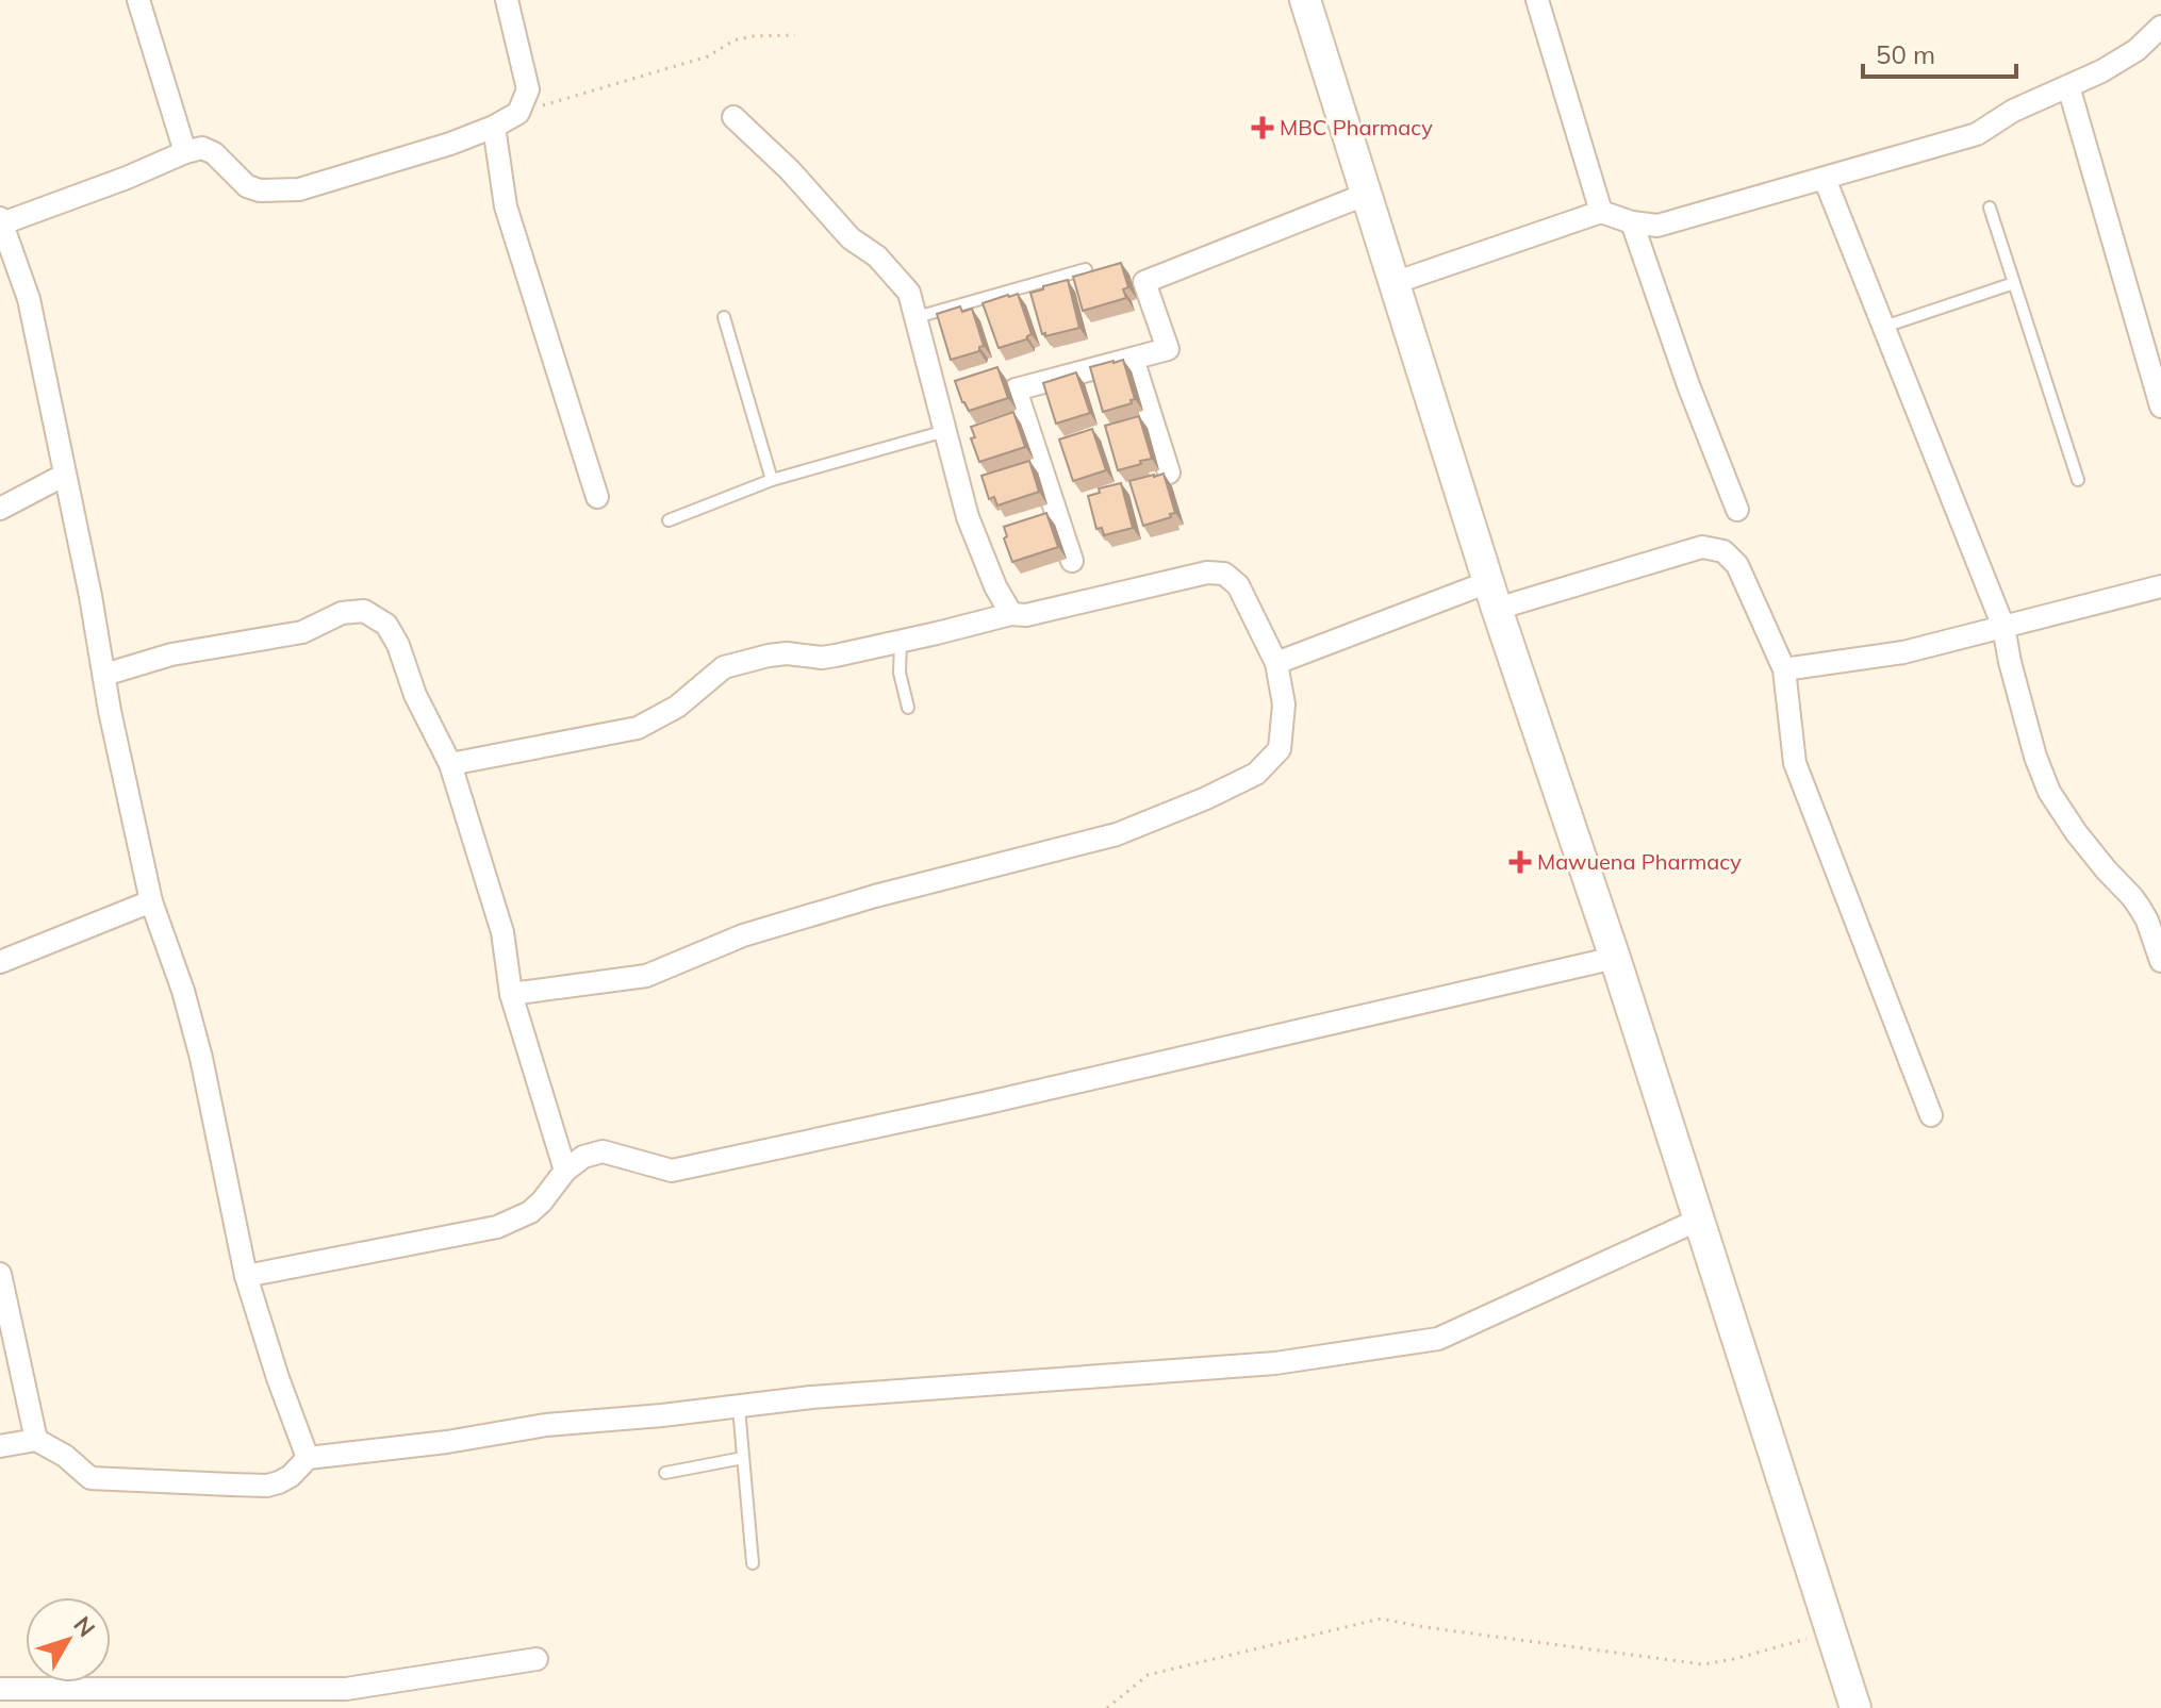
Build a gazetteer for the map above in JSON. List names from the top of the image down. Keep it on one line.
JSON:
{"places":{"health":["MBC Pharmacy","Mawuena Pharmacy"]},"scale_bar":"50 m","north":"top right"}
